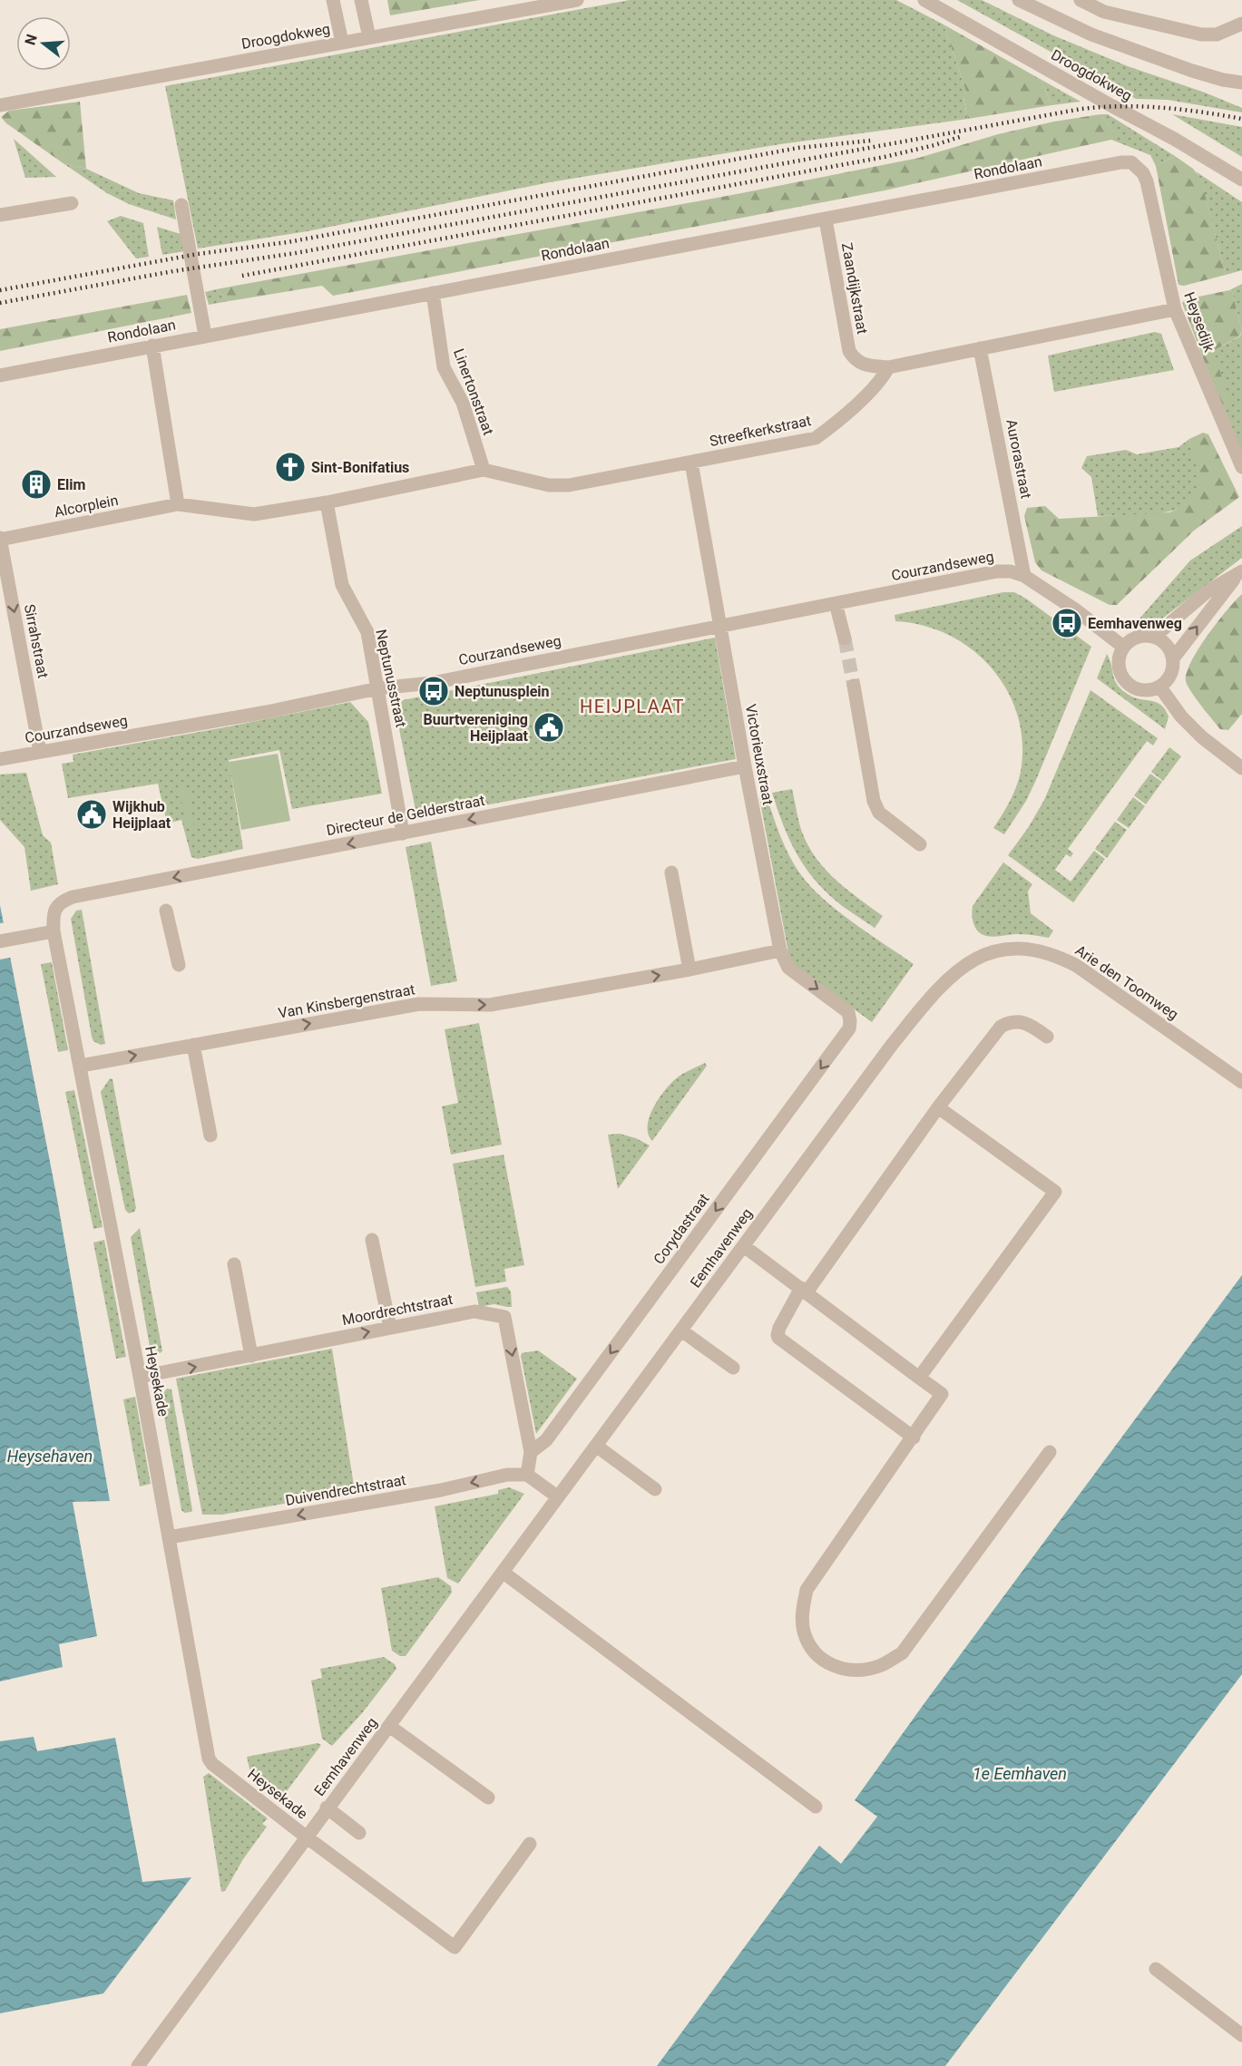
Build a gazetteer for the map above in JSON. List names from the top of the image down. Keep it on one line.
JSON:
{"streets":{"street":["Droogdokweg","Rondolaan","Zaandijkstraat","Heysedijk","Linertonstraat","Streefkerkstraat","Aurorastraat","Alcorplein","Courzandseweg","Sirrahstraat","Neptunusstraat","Victorieuxstraat","Directeur de Gelderstraat","Arie den Toomweg","Van Kinsbergenstraat","Corydastraat","Eemhavenweg","Moordrechtstraat","Heysekade","Duivendrechtstraat"]},"crossings":[["Rondolaan","Zaandijkstraat"],["Rondolaan","Heysedijk"],["Rondolaan","Linertonstraat"],["Zaandijkstraat","Streefkerkstraat"],["Linertonstraat","Streefkerkstraat"],["Streefkerkstraat","Alcorplein"],["Streefkerkstraat","Neptunusstraat"],["Streefkerkstraat","Victorieuxstraat"],["Aurorastraat","Courzandseweg"],["Alcorplein","Sirrahstraat"],["Alcorplein","Neptunusstraat"],["Courzandseweg","Sirrahstraat"],["Courzandseweg","Neptunusstraat"],["Courzandseweg","Victorieuxstraat"],["Neptunusstraat","Directeur de Gelderstraat"],["Victorieuxstraat","Directeur de Gelderstraat"],["Victorieuxstraat","Van Kinsbergenstraat"],["Victorieuxstraat","Corydastraat"],["Directeur de Gelderstraat","Heysekade"],["Arie den Toomweg","Eemhavenweg"],["Van Kinsbergenstraat","Heysekade"],["Corydastraat","Moordrechtstraat"],["Eemhavenweg","Heysekade"],["Moordrechtstraat","Heysekade"],["Moordrechtstraat","Duivendrechtstraat"],["Heysekade","Duivendrechtstraat"]],"one_way":["Sirrahstraat","Directeur de Gelderstraat","Van Kinsbergenstraat","Duivendrechtstraat"],"districts":["HEIJPLAAT"],"water":["Heysehaven","1e Eemhaven"],"places":{"church":["Sint-Bonifatius"],"building":["Elim"],"bus stop":["Eemhavenweg","Neptunusplein"],"public building":["Buurtvereniging Heijplaat","Wijkhub Heijplaat"]},"north":"left"}
